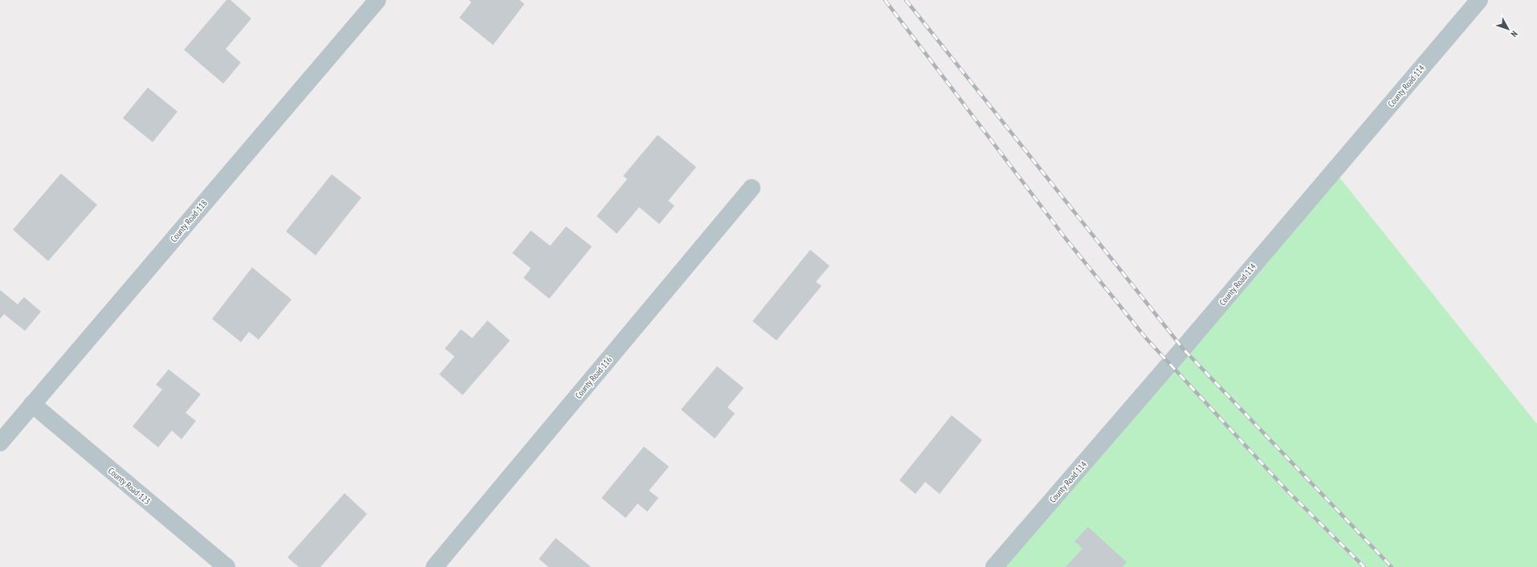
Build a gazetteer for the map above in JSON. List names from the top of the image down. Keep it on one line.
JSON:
{"streets":{"street":["County Road 114","County Road 118","County Road 116","County Road 123"]},"crossings":[["County Road 118","County Road 123"]],"north":"bottom right"}
